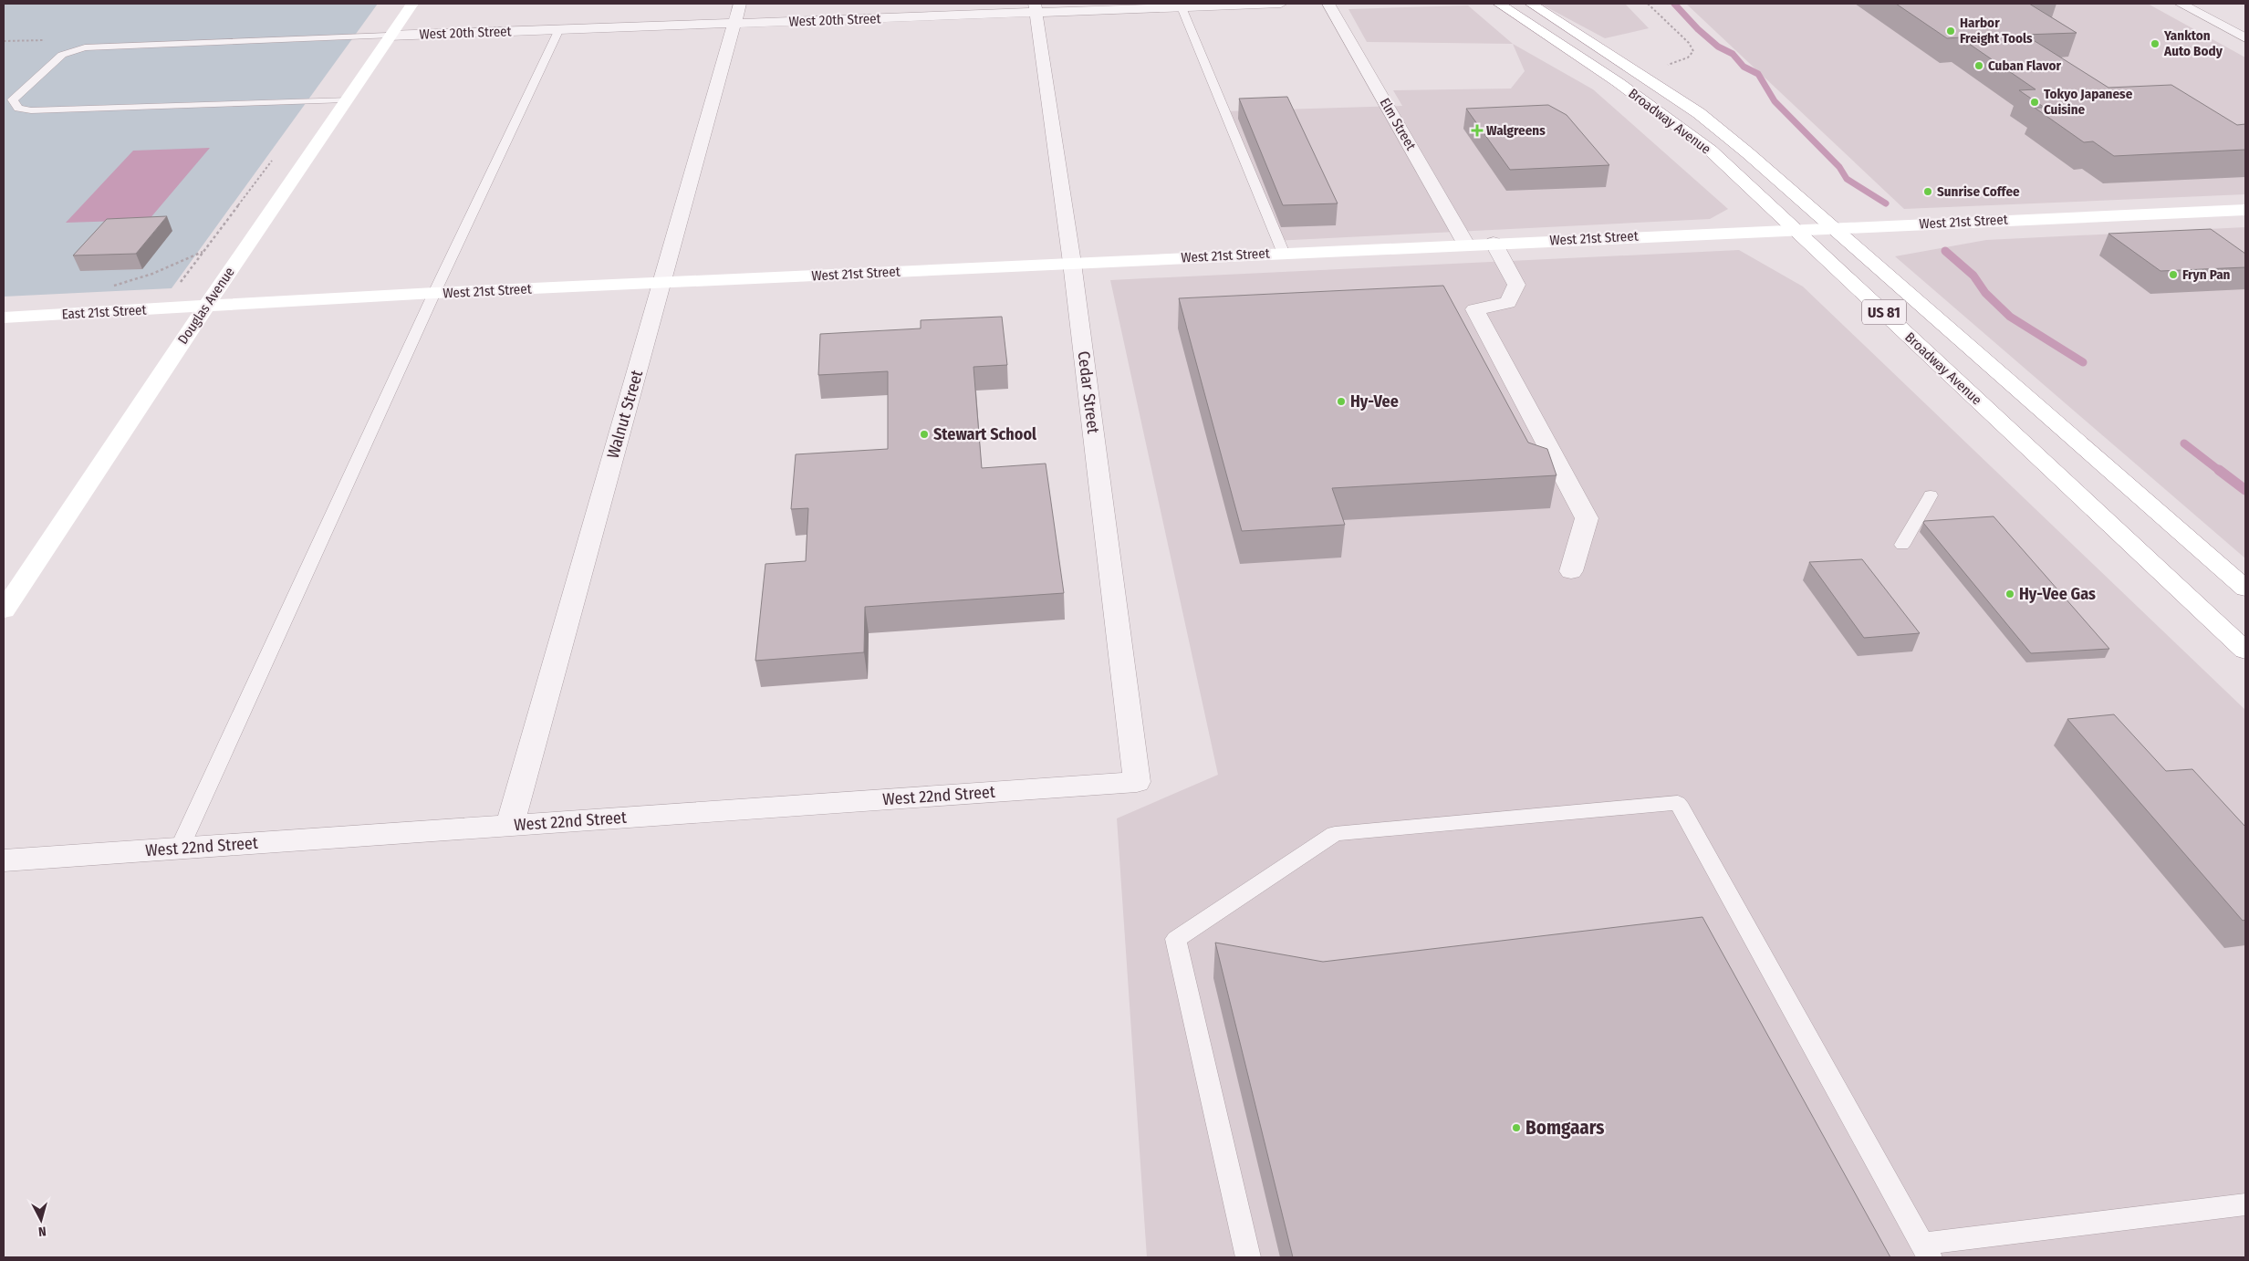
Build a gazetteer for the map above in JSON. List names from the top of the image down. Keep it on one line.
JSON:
{"streets":{"main road":["Broadway Avenue","West 21st Street","Douglas Avenue","East 21st Street","US 81"],"street":["West 20th Street","Elm Street","Cedar Street","Walnut Street","West 22nd Street"]},"crossings":[["West 20th Street","Douglas Avenue"],["West 20th Street","Cedar Street"],["West 20th Street","Walnut Street"],["Broadway Avenue","West 21st Street"],["Elm Street","West 21st Street"],["West 21st Street","Douglas Avenue"],["West 21st Street","East 21st Street"],["West 21st Street","Cedar Street"],["West 21st Street","Walnut Street"],["Douglas Avenue","East 21st Street"],["Cedar Street","West 22nd Street"],["Walnut Street","West 22nd Street"]],"places":{"other":["Harbor Freight Tools","Yankton Auto Body","Cuban Flavor","Tokyo Japanese Cuisine","Sunrise Coffee","Fryn Pan","Hy-Vee","Stewart School","Hy-Vee Gas","Bomgaars"],"health":["Walgreens"]},"north":"bottom"}
